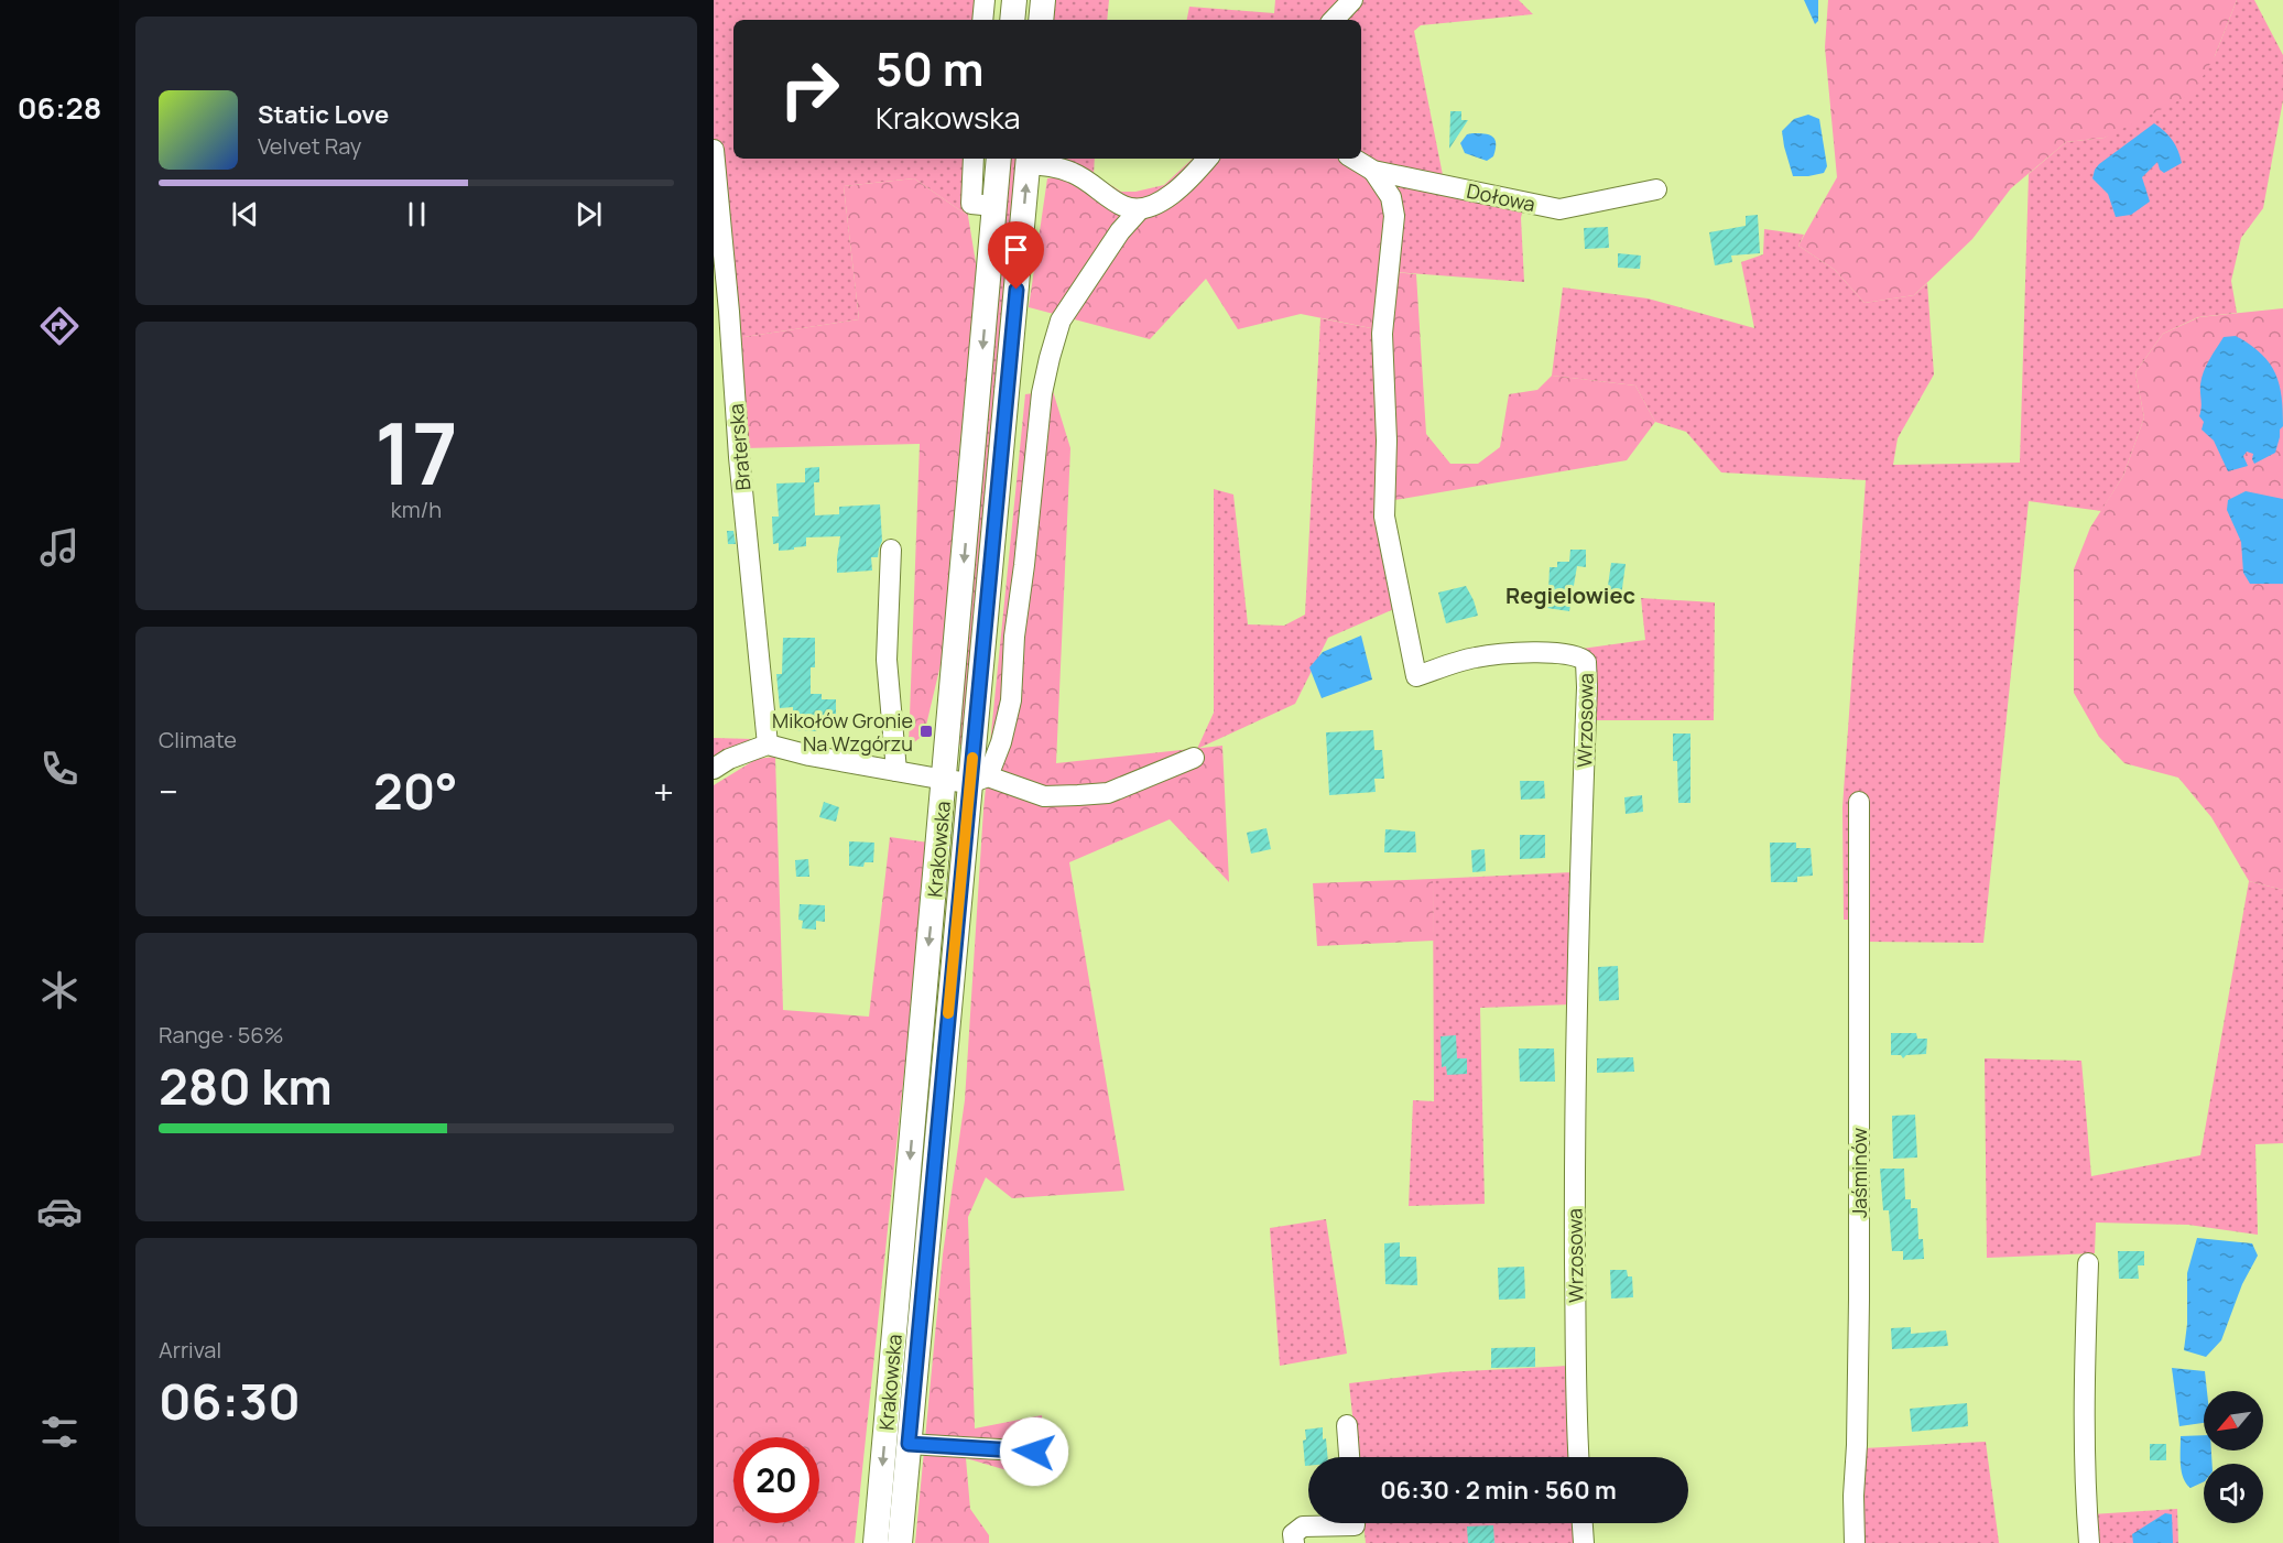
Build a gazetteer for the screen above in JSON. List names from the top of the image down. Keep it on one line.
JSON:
{"streets":{"main road":["Krakowska"],"street":["Dołowa","Braterska","Wrzosowa","Jaśminów"]},"crossings":[["Dołowa","Wrzosowa"]],"districts":["Regielowiec"],"places":{"transit":["Mikołów Gronie Na Wzgórzu"]},"north":"bottom left","page":{"tabs":"06:28","turn":["50 m","Krakowska"],"song":["Static Love","Velvet Ray"],"tile":[["17","km/h"],"Climate",["Range · 56%","280 km"],["Arrival","06:30"]],"heat":["−","20°","+"],"limit":"20","trip":"06:30 · 2 min · 560 m"}}
